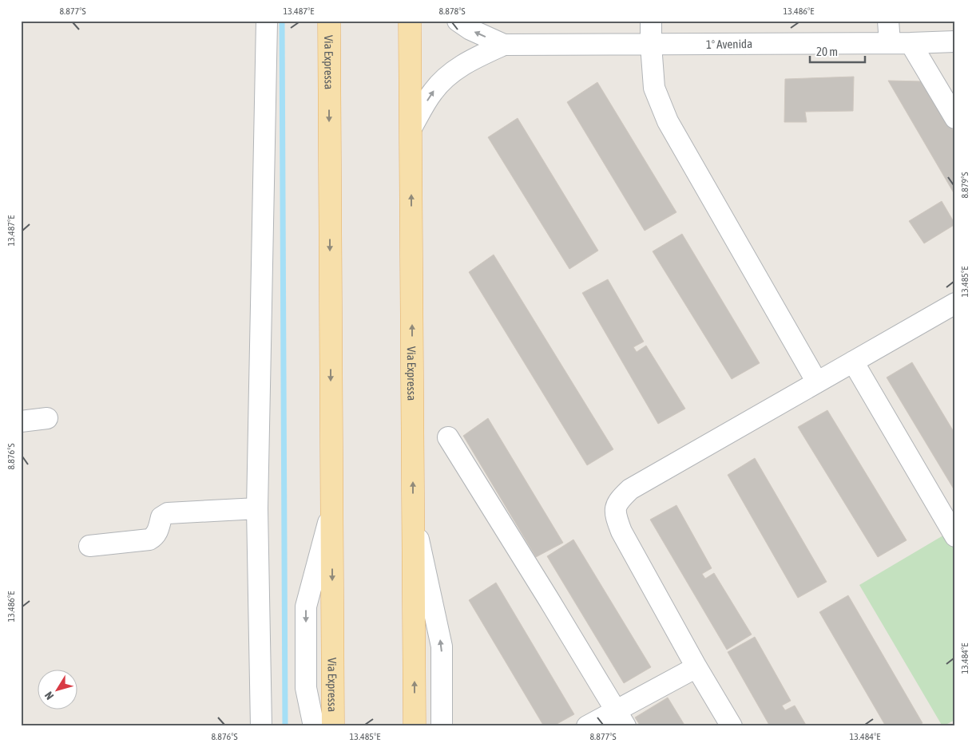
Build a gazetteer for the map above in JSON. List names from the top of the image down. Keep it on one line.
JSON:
{"streets":{"main road":["Via Expressa"],"street":["1º Avenida"]},"scale_bar":"20 m","north":"bottom left","coordinates":["8.877°S","13.487°E","8.878°S","13.486°E","8.879°S","13.485°E","8.876°S","13.484°E"]}
